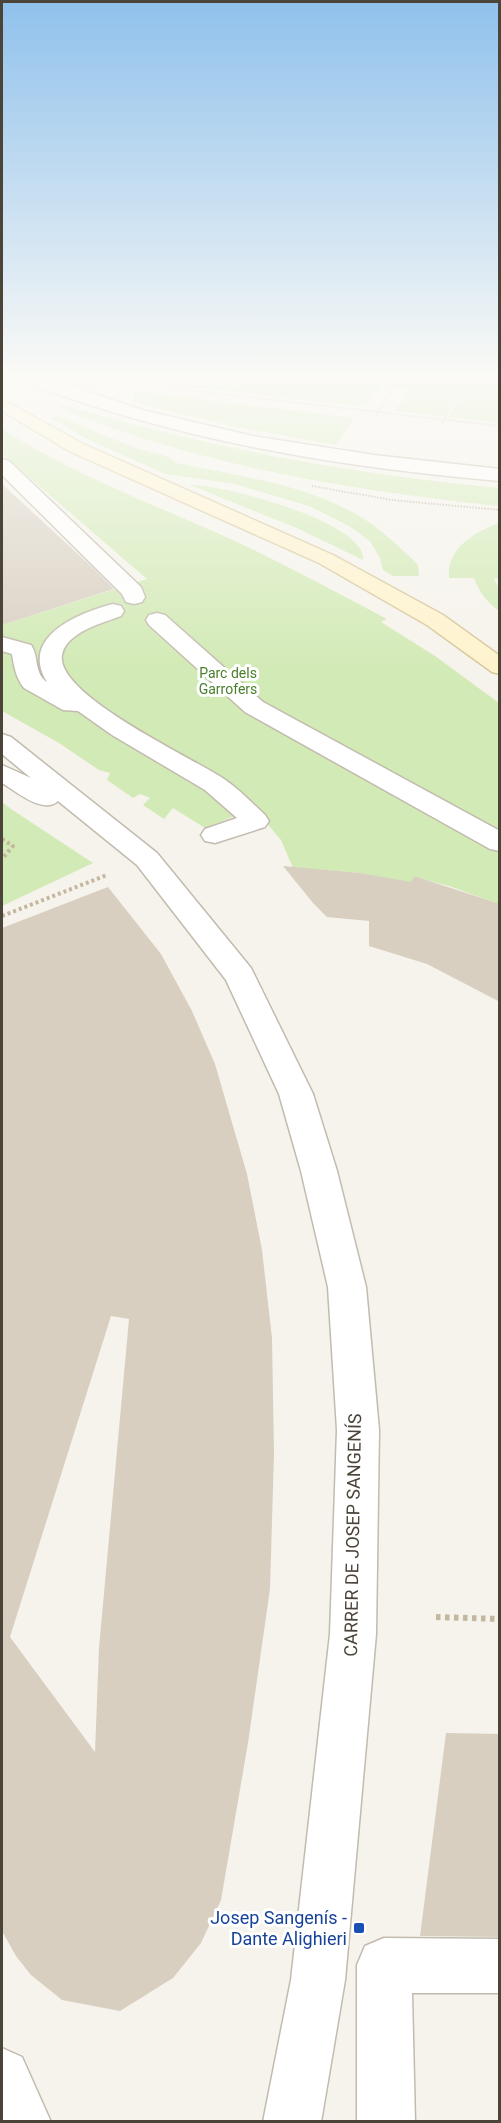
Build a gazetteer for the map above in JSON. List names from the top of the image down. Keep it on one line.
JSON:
{"streets":{"street":["CARRER DE JOSEP SANGENÍS"]},"parks":["Parc dels Garrofers"],"places":{"transit":["Josep Sangenís - Dante Alighieri"]}}
